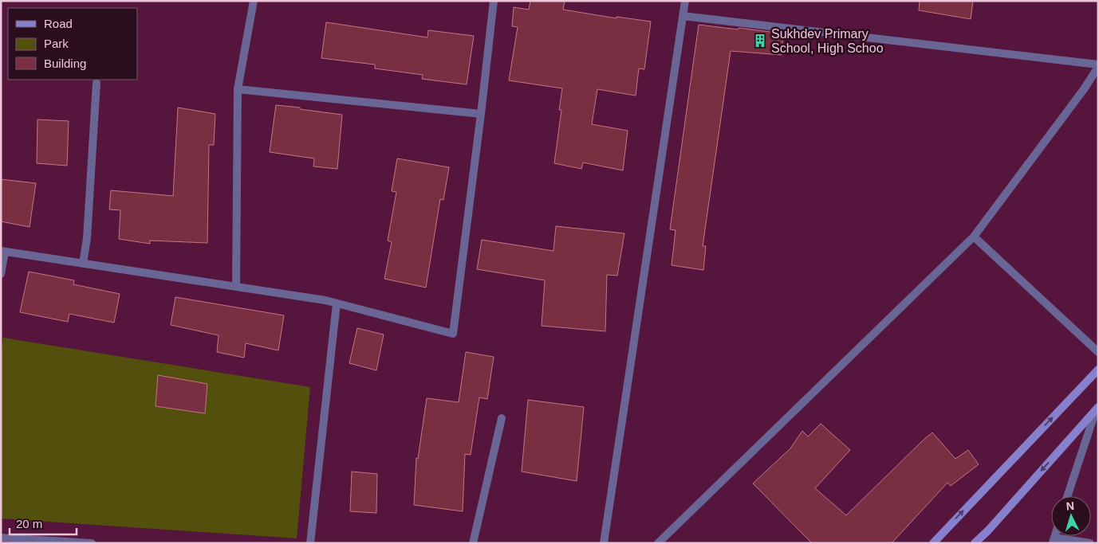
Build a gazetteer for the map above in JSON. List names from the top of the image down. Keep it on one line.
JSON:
{"places":{"building":["Sukhdev Primary School, High Schoo"]},"legend":["Road","Park","Building"],"scale_bar":"20 m","north":"top"}
